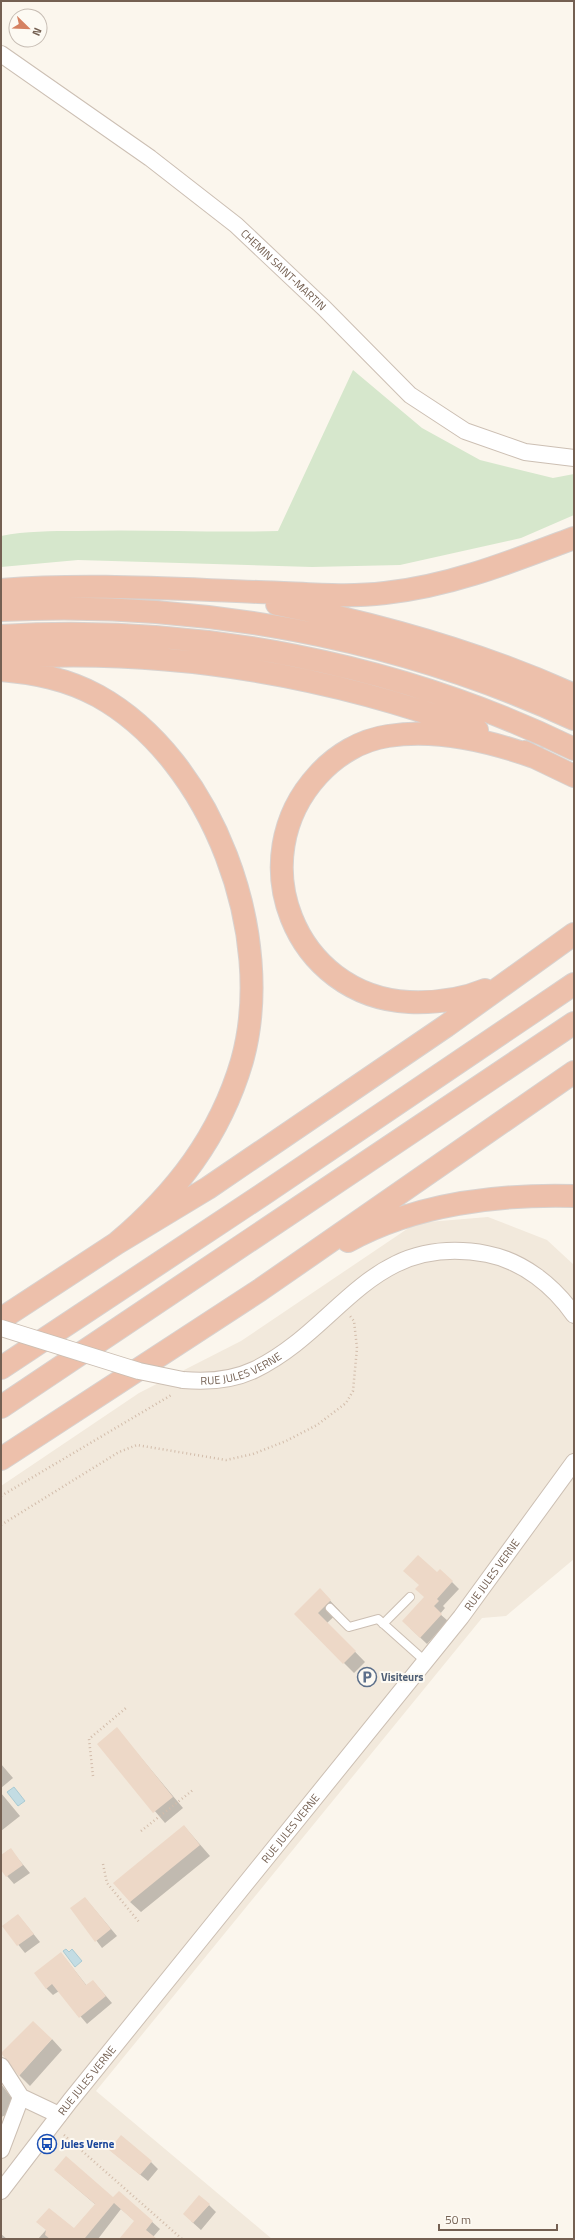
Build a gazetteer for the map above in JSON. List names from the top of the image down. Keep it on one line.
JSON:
{"streets":{"street":["CHEMIN SAINT-MARTIN","RUE JULES VERNE"]},"places":{"parking":["Visiteurs"],"bus stop":["Jules Verne"]},"scale_bar":"50 m","north":"bottom right"}
